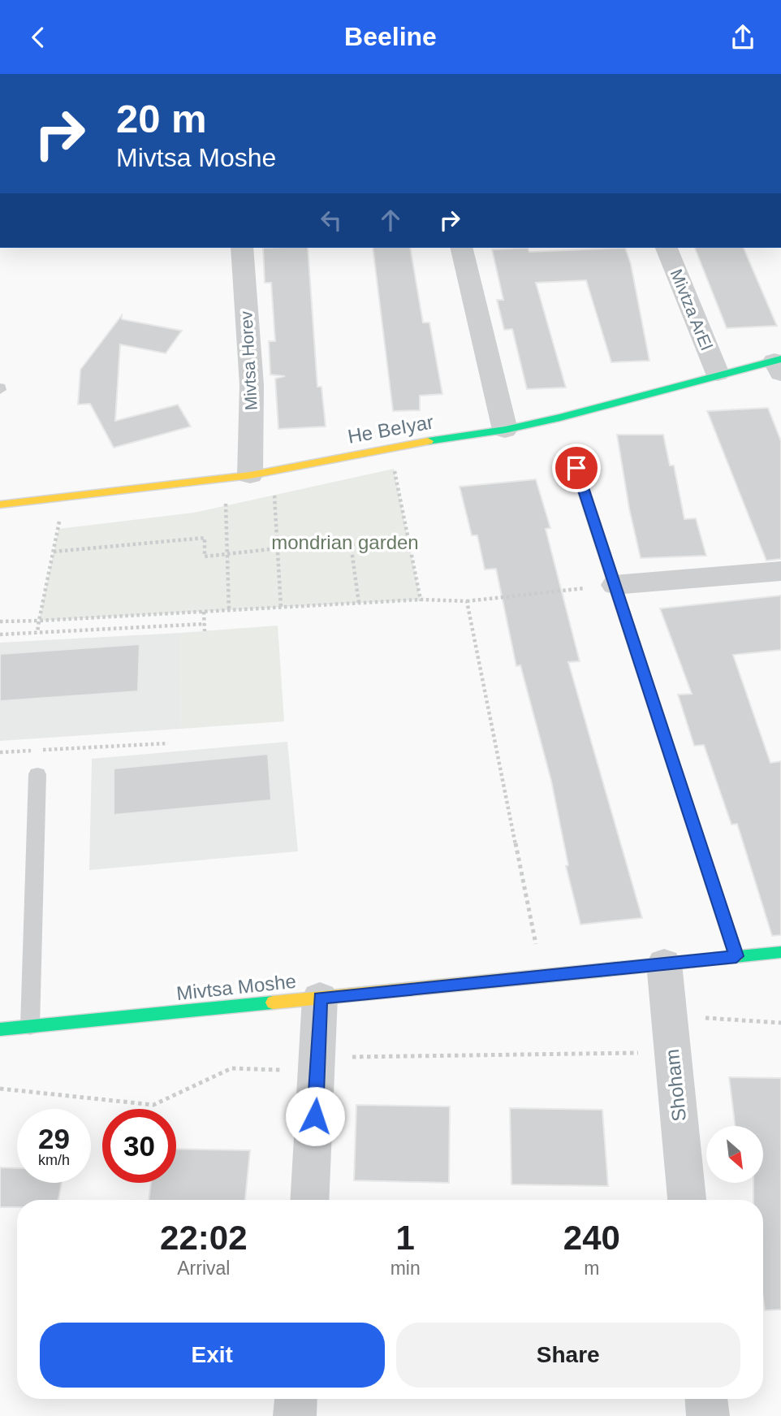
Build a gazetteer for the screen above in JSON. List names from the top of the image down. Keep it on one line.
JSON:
{"streets":{"street":["Mivtza ArEl","Mivtsa Horev","He BeIyar","Mivtsa Moshe","Shoham"]},"crossings":[["Mivtza ArEl","He BeIyar"],["Mivtsa Horev","He BeIyar"],["Mivtsa Moshe","Shoham"]],"parks":["mondrian garden"],"north":"bottom right","page":{"header":"Beeline","turn":["20 m","Mivtsa Moshe"],"speed":"29 km/h","limit":"30","eta":["22:02","Arrival","1","min","240","m"],"buttons":["Exit","Share"]}}
